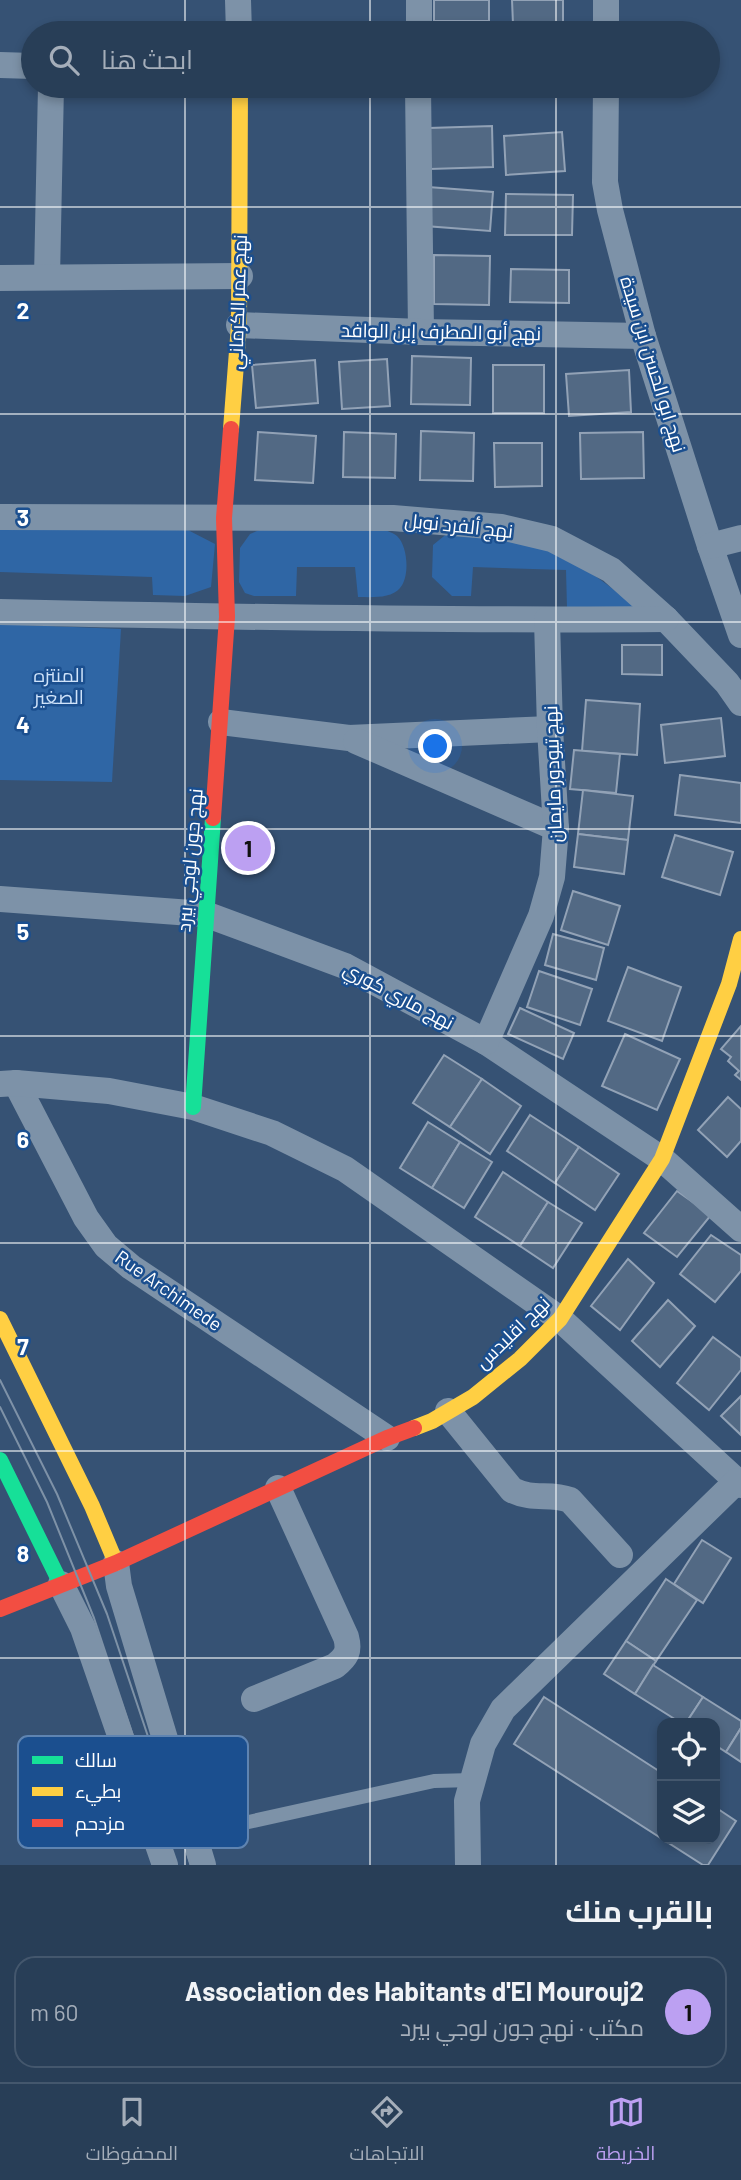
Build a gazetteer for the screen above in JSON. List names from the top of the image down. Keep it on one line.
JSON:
{"streets":{"street":["نهج عمر الكرماني","نهج أبو المطرف إبن الوافد","نهج ابو الحسن ابن سيدة","نهج ألفرد نوبل","نهج تيودور مايمان","نهج جون لوجي بيرد","نهج ماري كوري","Rue Archimede","نهج اقليدس"]},"crossings":[["نهج عمر الكرماني","نهج أبو المطرف إبن الوافد"],["نهج عمر الكرماني","نهج ألفرد نوبل"],["نهج أبو المطرف إبن الوافد","نهج ابو الحسن ابن سيدة"],["نهج تيودور مايمان","نهج ماري كوري"],["نهج جون لوجي بيرد","نهج ماري كوري"],["نهج ماري كوري","نهج اقليدس"],["Rue Archimede","نهج اقليدس"]],"parks":["المنتزه الصغير"],"legend":["سالك","بطيء","مزدحم"],"page":{"search":"ابحث هنا","pins":"1","heading":"بالقرب منك","list":[{"mark":"1","name":"Association des Habitants d'El Mourouj2","note":"مكتب · نهج جون لوجي بيرد","value":"60 m"}],"nav":["الخريطة","الاتجاهات","المحفوظات"]},"grid":{"rows":["2","3","4","5","6","7","8"]}}
